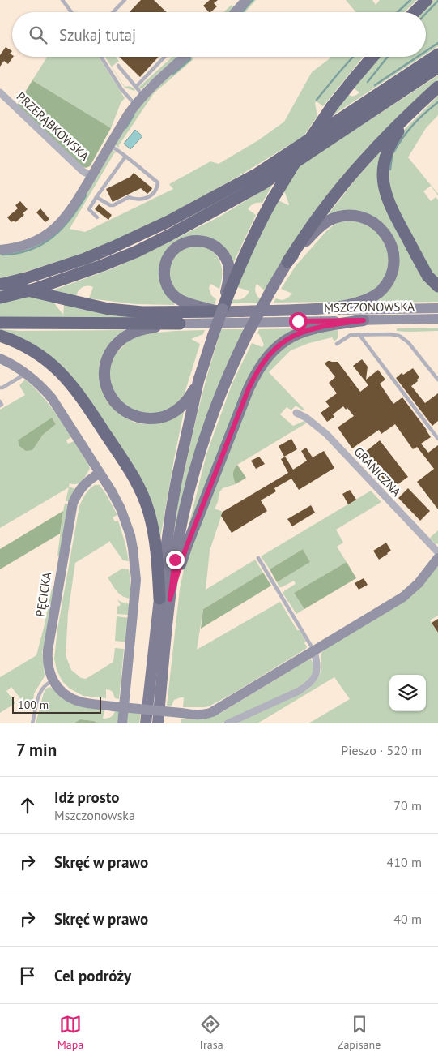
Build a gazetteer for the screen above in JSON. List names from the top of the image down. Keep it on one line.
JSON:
{"streets":{"street":["PRZERĄBKOWSKA","MSZCZONOWSKA","GRANICZNA","PĘCICKA"]},"scale_bar":"100 m","page":{"search":"Szukaj tutaj","scale":"100 m","heading":["7 min","Pieszo · 520 m"],"list":[["Idź prosto","Mszczonowska","70 m"],["Skręć w prawo","410 m"],["Skręć w prawo","40 m"],"Cel podróży"],"nav":["Mapa","Trasa","Zapisane"]}}
